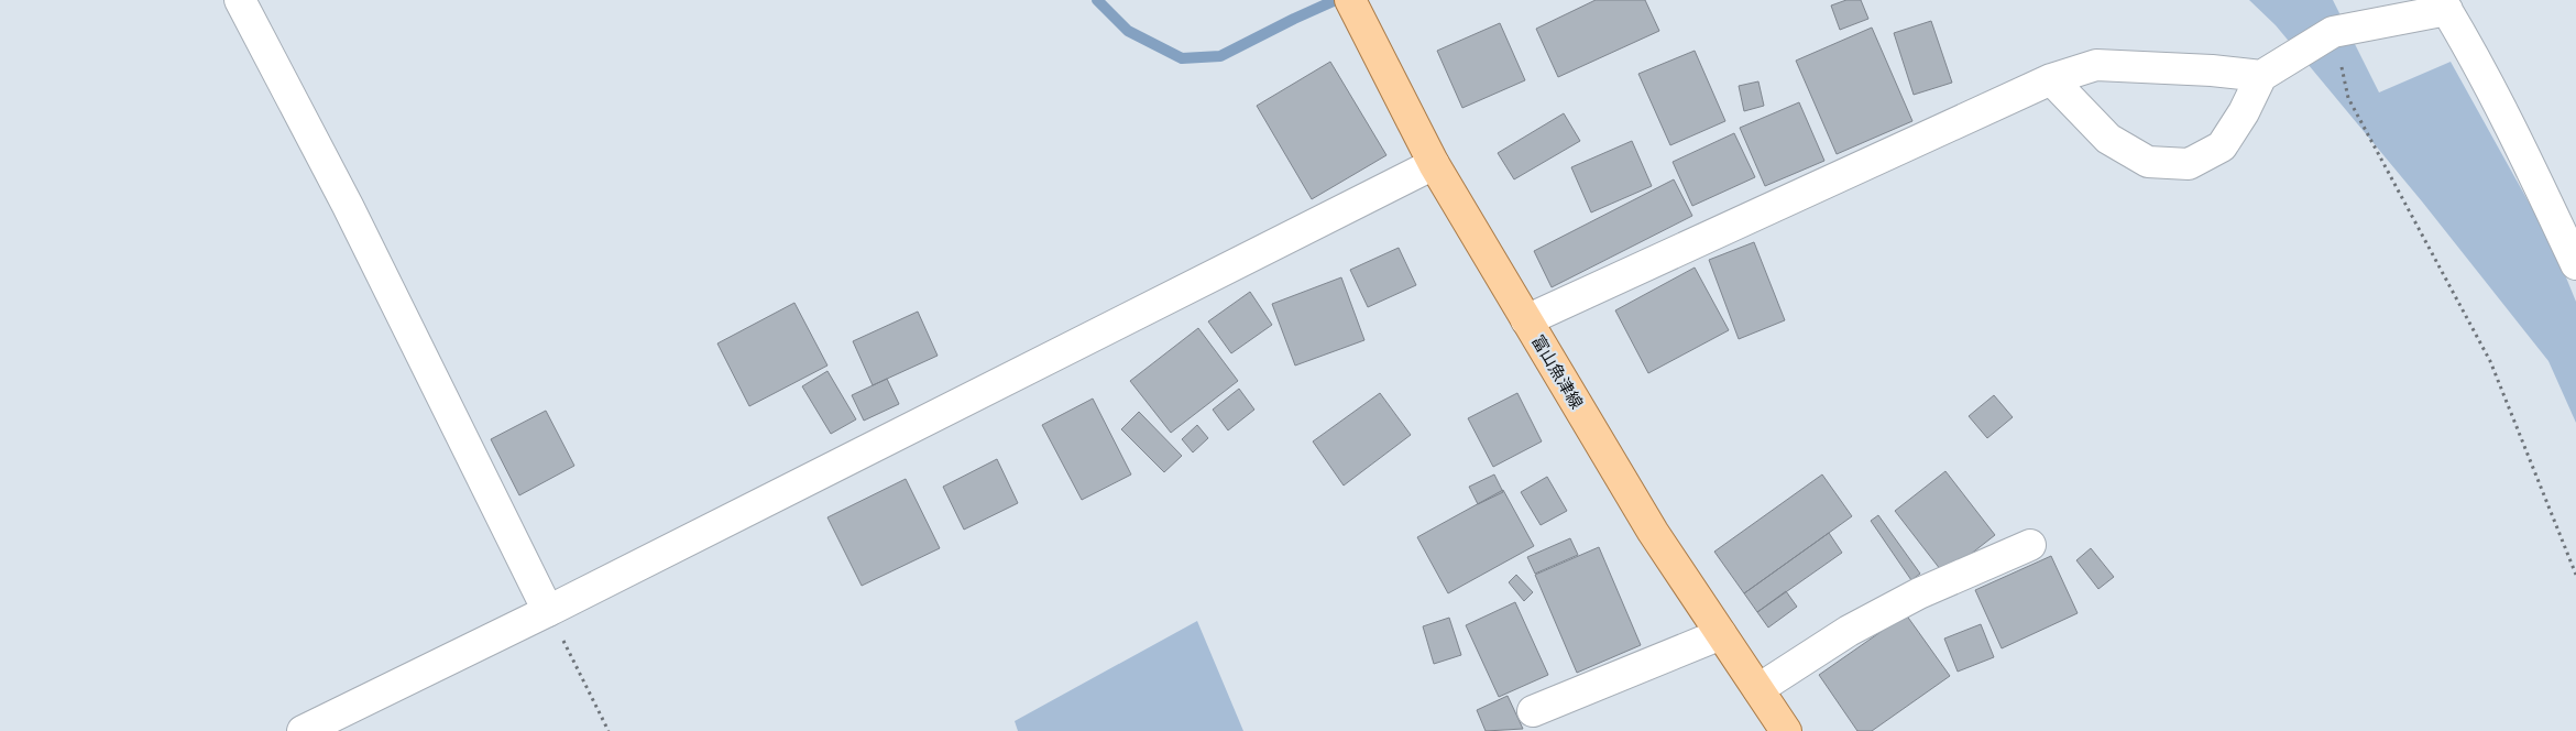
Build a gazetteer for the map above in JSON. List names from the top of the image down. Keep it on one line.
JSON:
{"streets":{"main road":["富山魚津線"]}}
